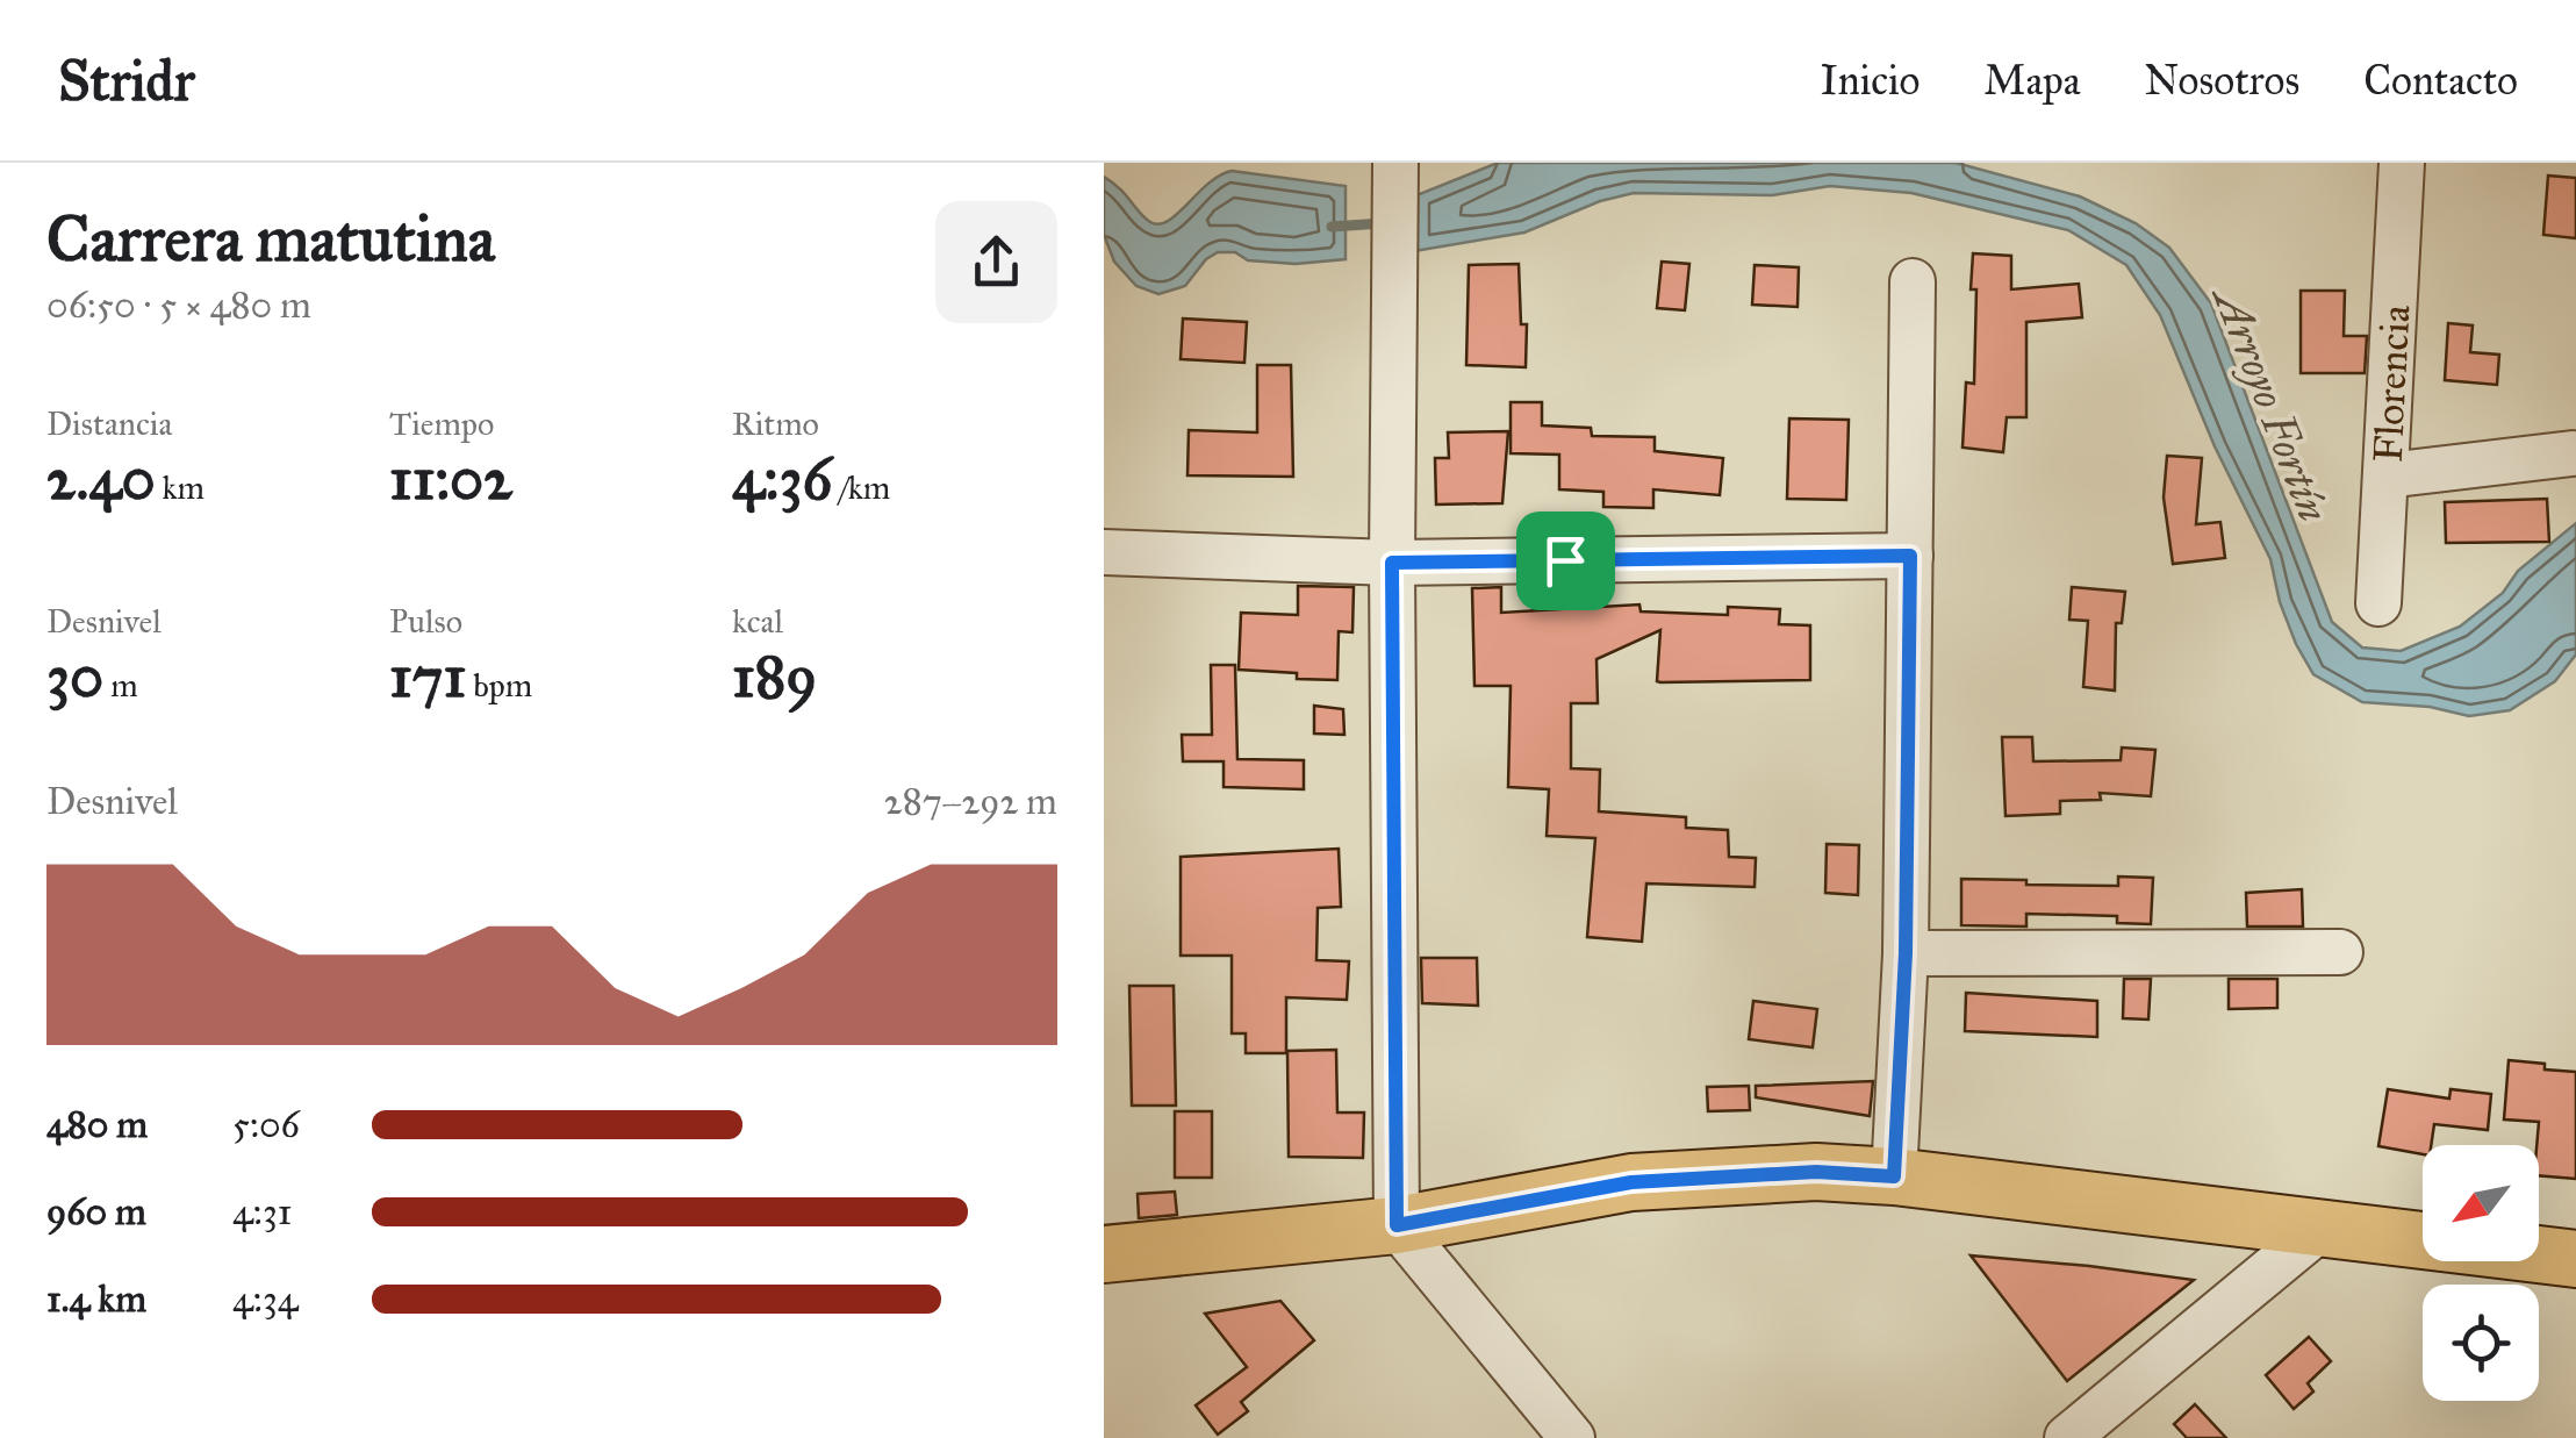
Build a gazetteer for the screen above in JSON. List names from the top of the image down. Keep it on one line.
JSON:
{"streets":{"street":["Florencia"]},"water":["Arroyo Fortín"],"north":"bottom left","page":{"header":"Stridr","nav":["Inicio","Mapa","Nosotros","Contacto"],"heading":["Carrera matutina","06:50 · 5 × 480 m"],"stats":[["Distancia","2.40 km"],["Tiempo","11:02"],["Ritmo","4:36 /km"],["Desnivel","30 m"],["Pulso","171 bpm"],["kcal","189"]],"chart":["Desnivel","287–292 m"],"list":[{"name":"480 m","note":"5:06"},{"name":"960 m","note":"4:31"},{"name":"1.4 km","note":"4:34"}]}}
